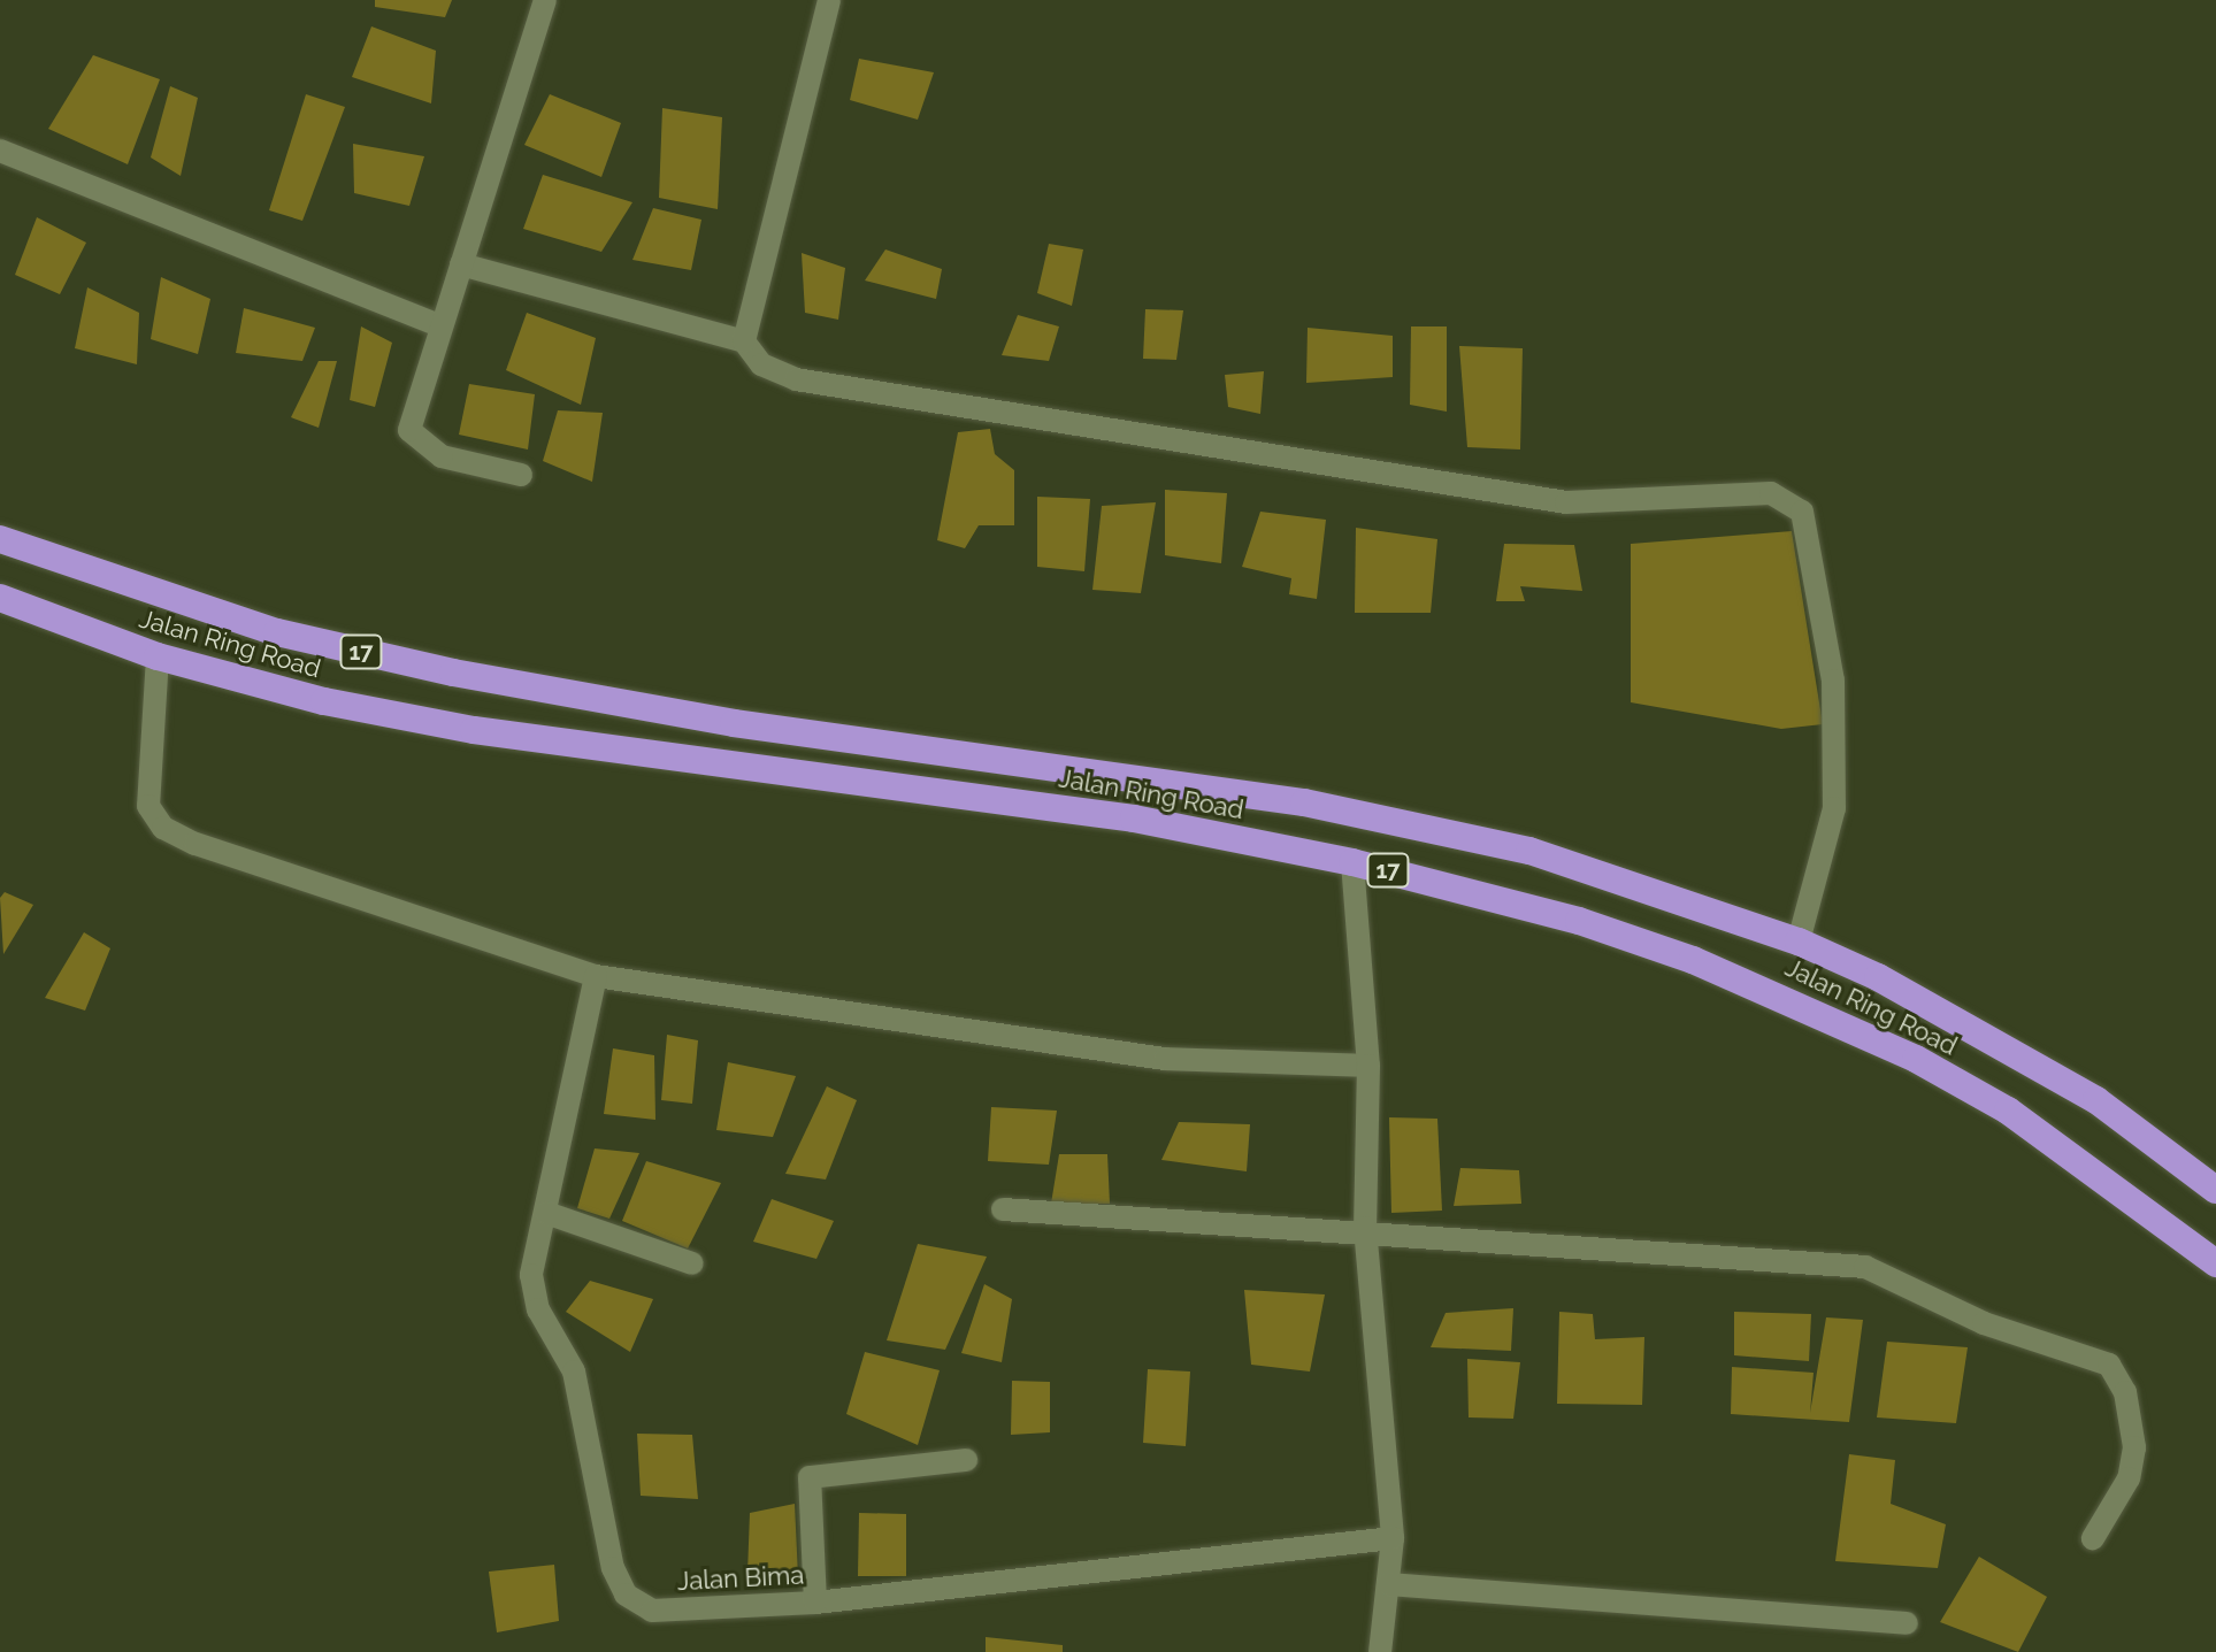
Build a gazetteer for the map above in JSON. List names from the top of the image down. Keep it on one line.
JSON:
{"streets":{"highway":["Jalan Ring Road","17"],"street":["Jalan Bima"]}}
